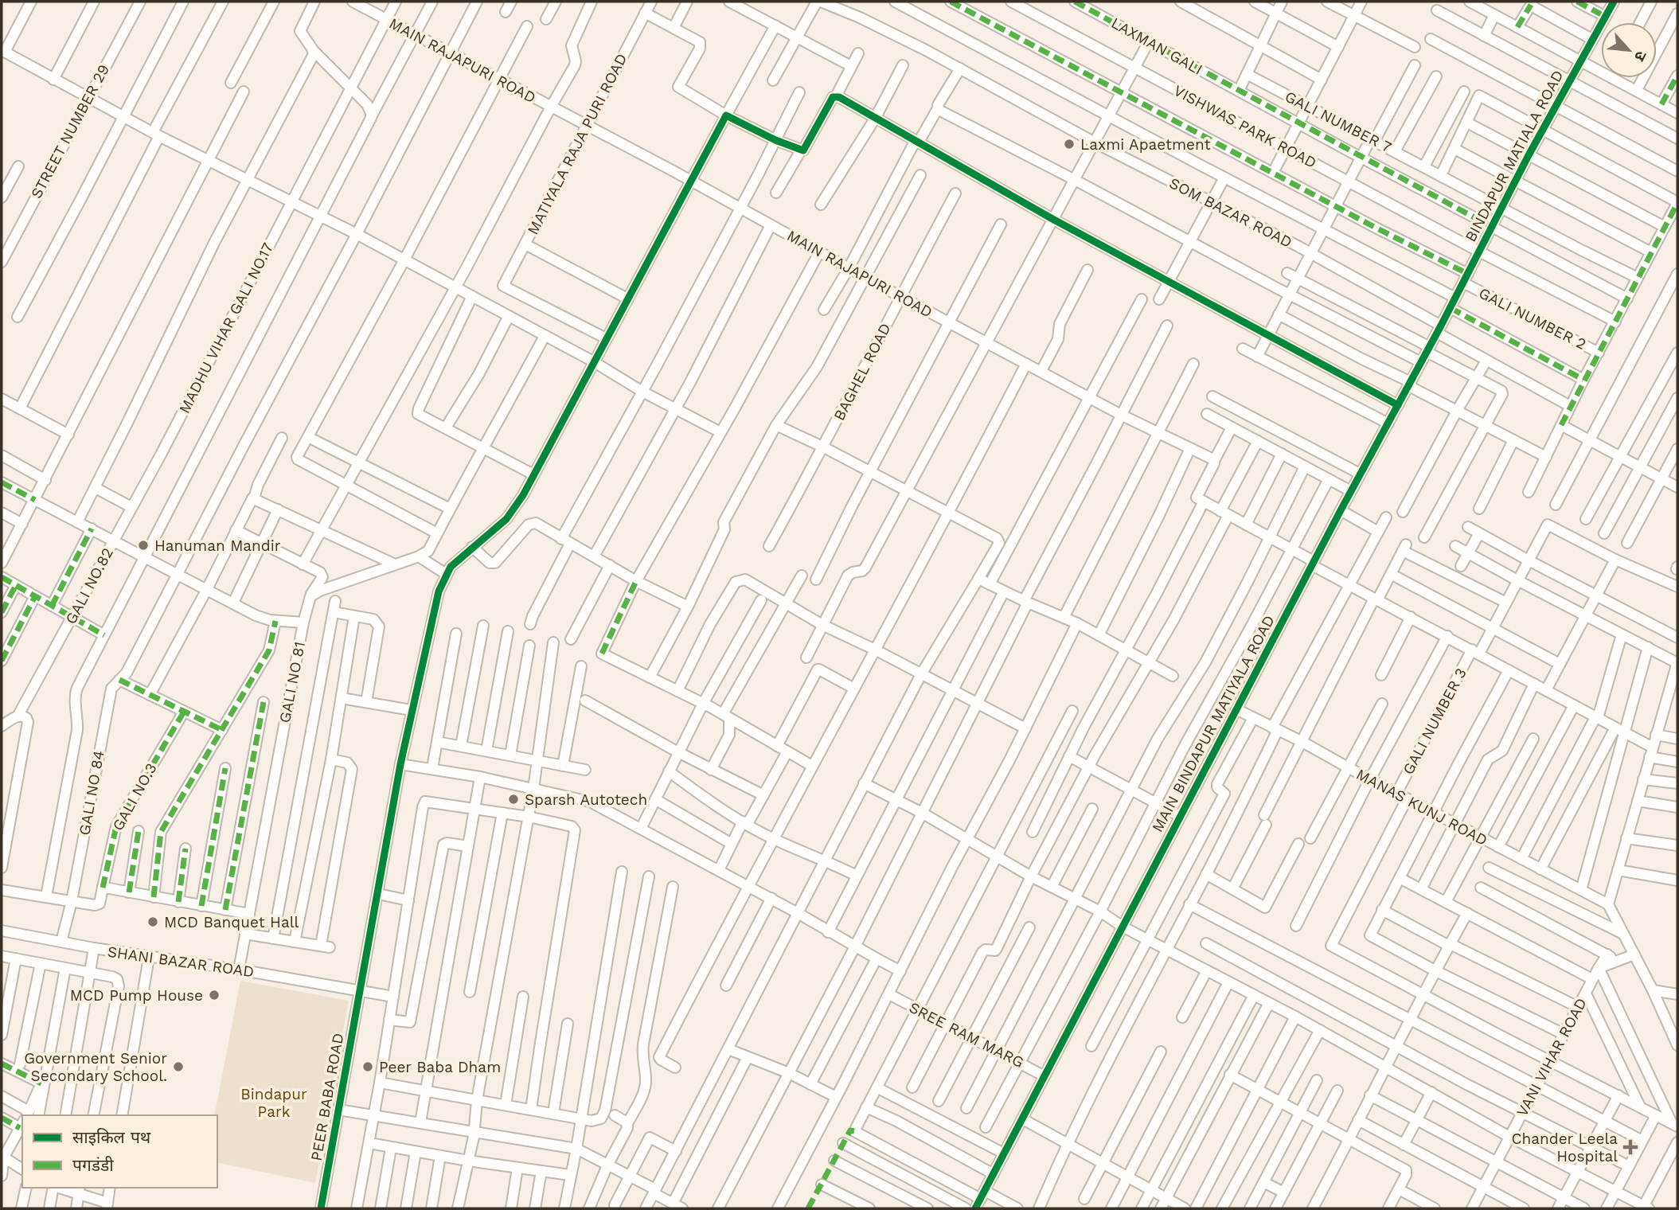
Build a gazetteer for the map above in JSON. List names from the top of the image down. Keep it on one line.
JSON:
{"streets":{"street":["LAXMAN GALI","MAIN RAJAPURI ROAD","GALI NUMBER 7","VISHWAS PARK ROAD","STREET NUMBER 29","MATIYALA RAJA PURI ROAD","BINDAPUR MATIALA ROAD","SOM BAZAR ROAD","GALI NUMBER 2","MADHU VIHAR GALI NO.17","BAGHEL ROAD","GALI NO.82","GALI NO 81","GALI NUMBER 3","MAIN BINDAPUR MATIYALA ROAD","GALI NO 84","GALI NO.3","MANAS KUNJ ROAD","SHANI BAZAR ROAD","SREE RAM MARG","VANI VIHAR ROAD","PEER BABA ROAD"]},"crossings":[["LAXMAN GALI","BINDAPUR MATIALA ROAD"],["MAIN RAJAPURI ROAD","MATIYALA RAJA PURI ROAD"],["MAIN RAJAPURI ROAD","MADHU VIHAR GALI NO.17"],["MAIN RAJAPURI ROAD","BAGHEL ROAD"],["MAIN RAJAPURI ROAD","GALI NO 84"],["GALI NUMBER 7","BINDAPUR MATIALA ROAD"],["VISHWAS PARK ROAD","BINDAPUR MATIALA ROAD"],["BINDAPUR MATIALA ROAD","SOM BAZAR ROAD"],["BINDAPUR MATIALA ROAD","GALI NUMBER 2"],["MADHU VIHAR GALI NO.17","GALI NO.82"],["GALI NO.82","GALI NO 81"],["GALI NO 81","GALI NO 84"],["GALI NO 81","SHANI BAZAR ROAD"],["GALI NUMBER 3","MANAS KUNJ ROAD"],["MAIN BINDAPUR MATIYALA ROAD","MANAS KUNJ ROAD"],["MAIN BINDAPUR MATIYALA ROAD","SREE RAM MARG"],["GALI NO 84","SHANI BAZAR ROAD"],["SHANI BAZAR ROAD","PEER BABA ROAD"]],"parks":["Bindapur Park"],"places":{"other":["Laxmi Apaetment","Hanuman Mandir","Sparsh Autotech","MCD Banquet Hall","MCD Pump House","Government Senior Secondary School.","Peer Baba Dham"],"health":["Chander Leela Hospital"]},"legend":["साइकिल पथ","पगडंडी"],"north":"bottom right"}
